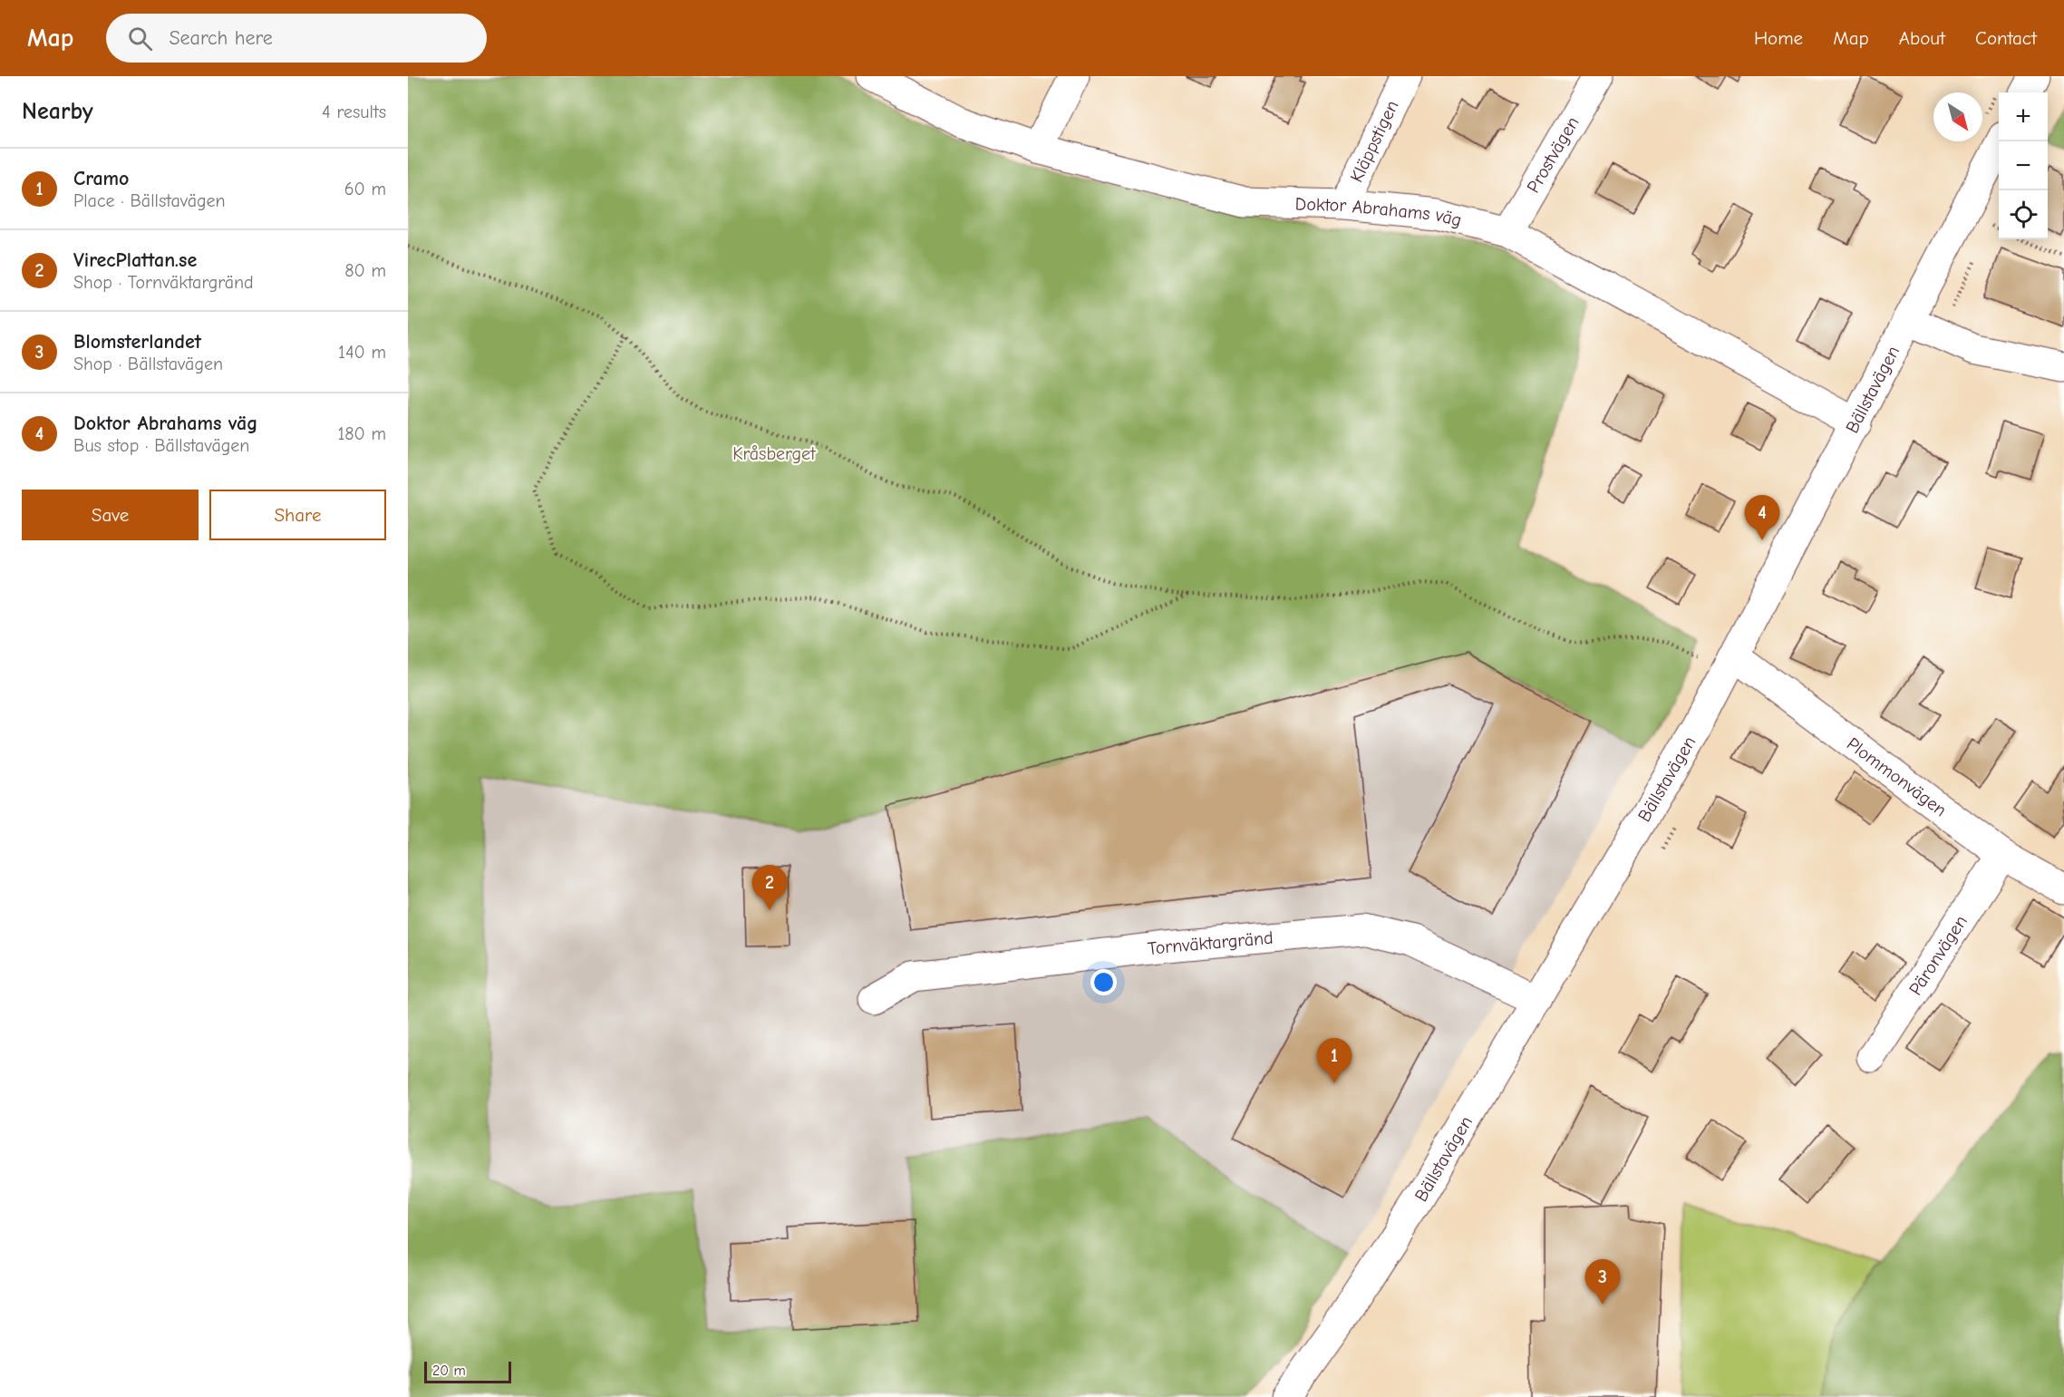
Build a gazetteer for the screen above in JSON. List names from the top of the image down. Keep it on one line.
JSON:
{"streets":{"street":["Kläppstigen","Prostvägen","Doktor Abrahams väg","Bällstavägen","Plommonvägen","Tornväktargränd","Päronvägen"]},"crossings":[["Kläppstigen","Doktor Abrahams väg"],["Prostvägen","Doktor Abrahams väg"],["Doktor Abrahams väg","Bällstavägen"],["Bällstavägen","Plommonvägen"],["Bällstavägen","Tornväktargränd"],["Plommonvägen","Päronvägen"]],"parks":["Kråsberget"],"scale_bar":"20 m","north":"bottom right","page":{"header":"Map","search":"Search here","nav":["Home","Map","About","Contact"],"heading":["Nearby","4 results"],"map_buttons":["+","−"],"list":[{"mark":"1","name":"Cramo","note":"Place · Bällstavägen","value":"60 m"},{"mark":"2","name":"VirecPlattan.se","note":"Shop · Tornväktargränd","value":"80 m"},{"mark":"3","name":"Blomsterlandet","note":"Shop · Bällstavägen","value":"140 m"},{"mark":"4","name":"Doktor Abrahams väg","note":"Bus stop · Bällstavägen","value":"180 m"}],"buttons":["Save","Share"],"pins":["4","2","1","3"],"scale":"20 m"}}
